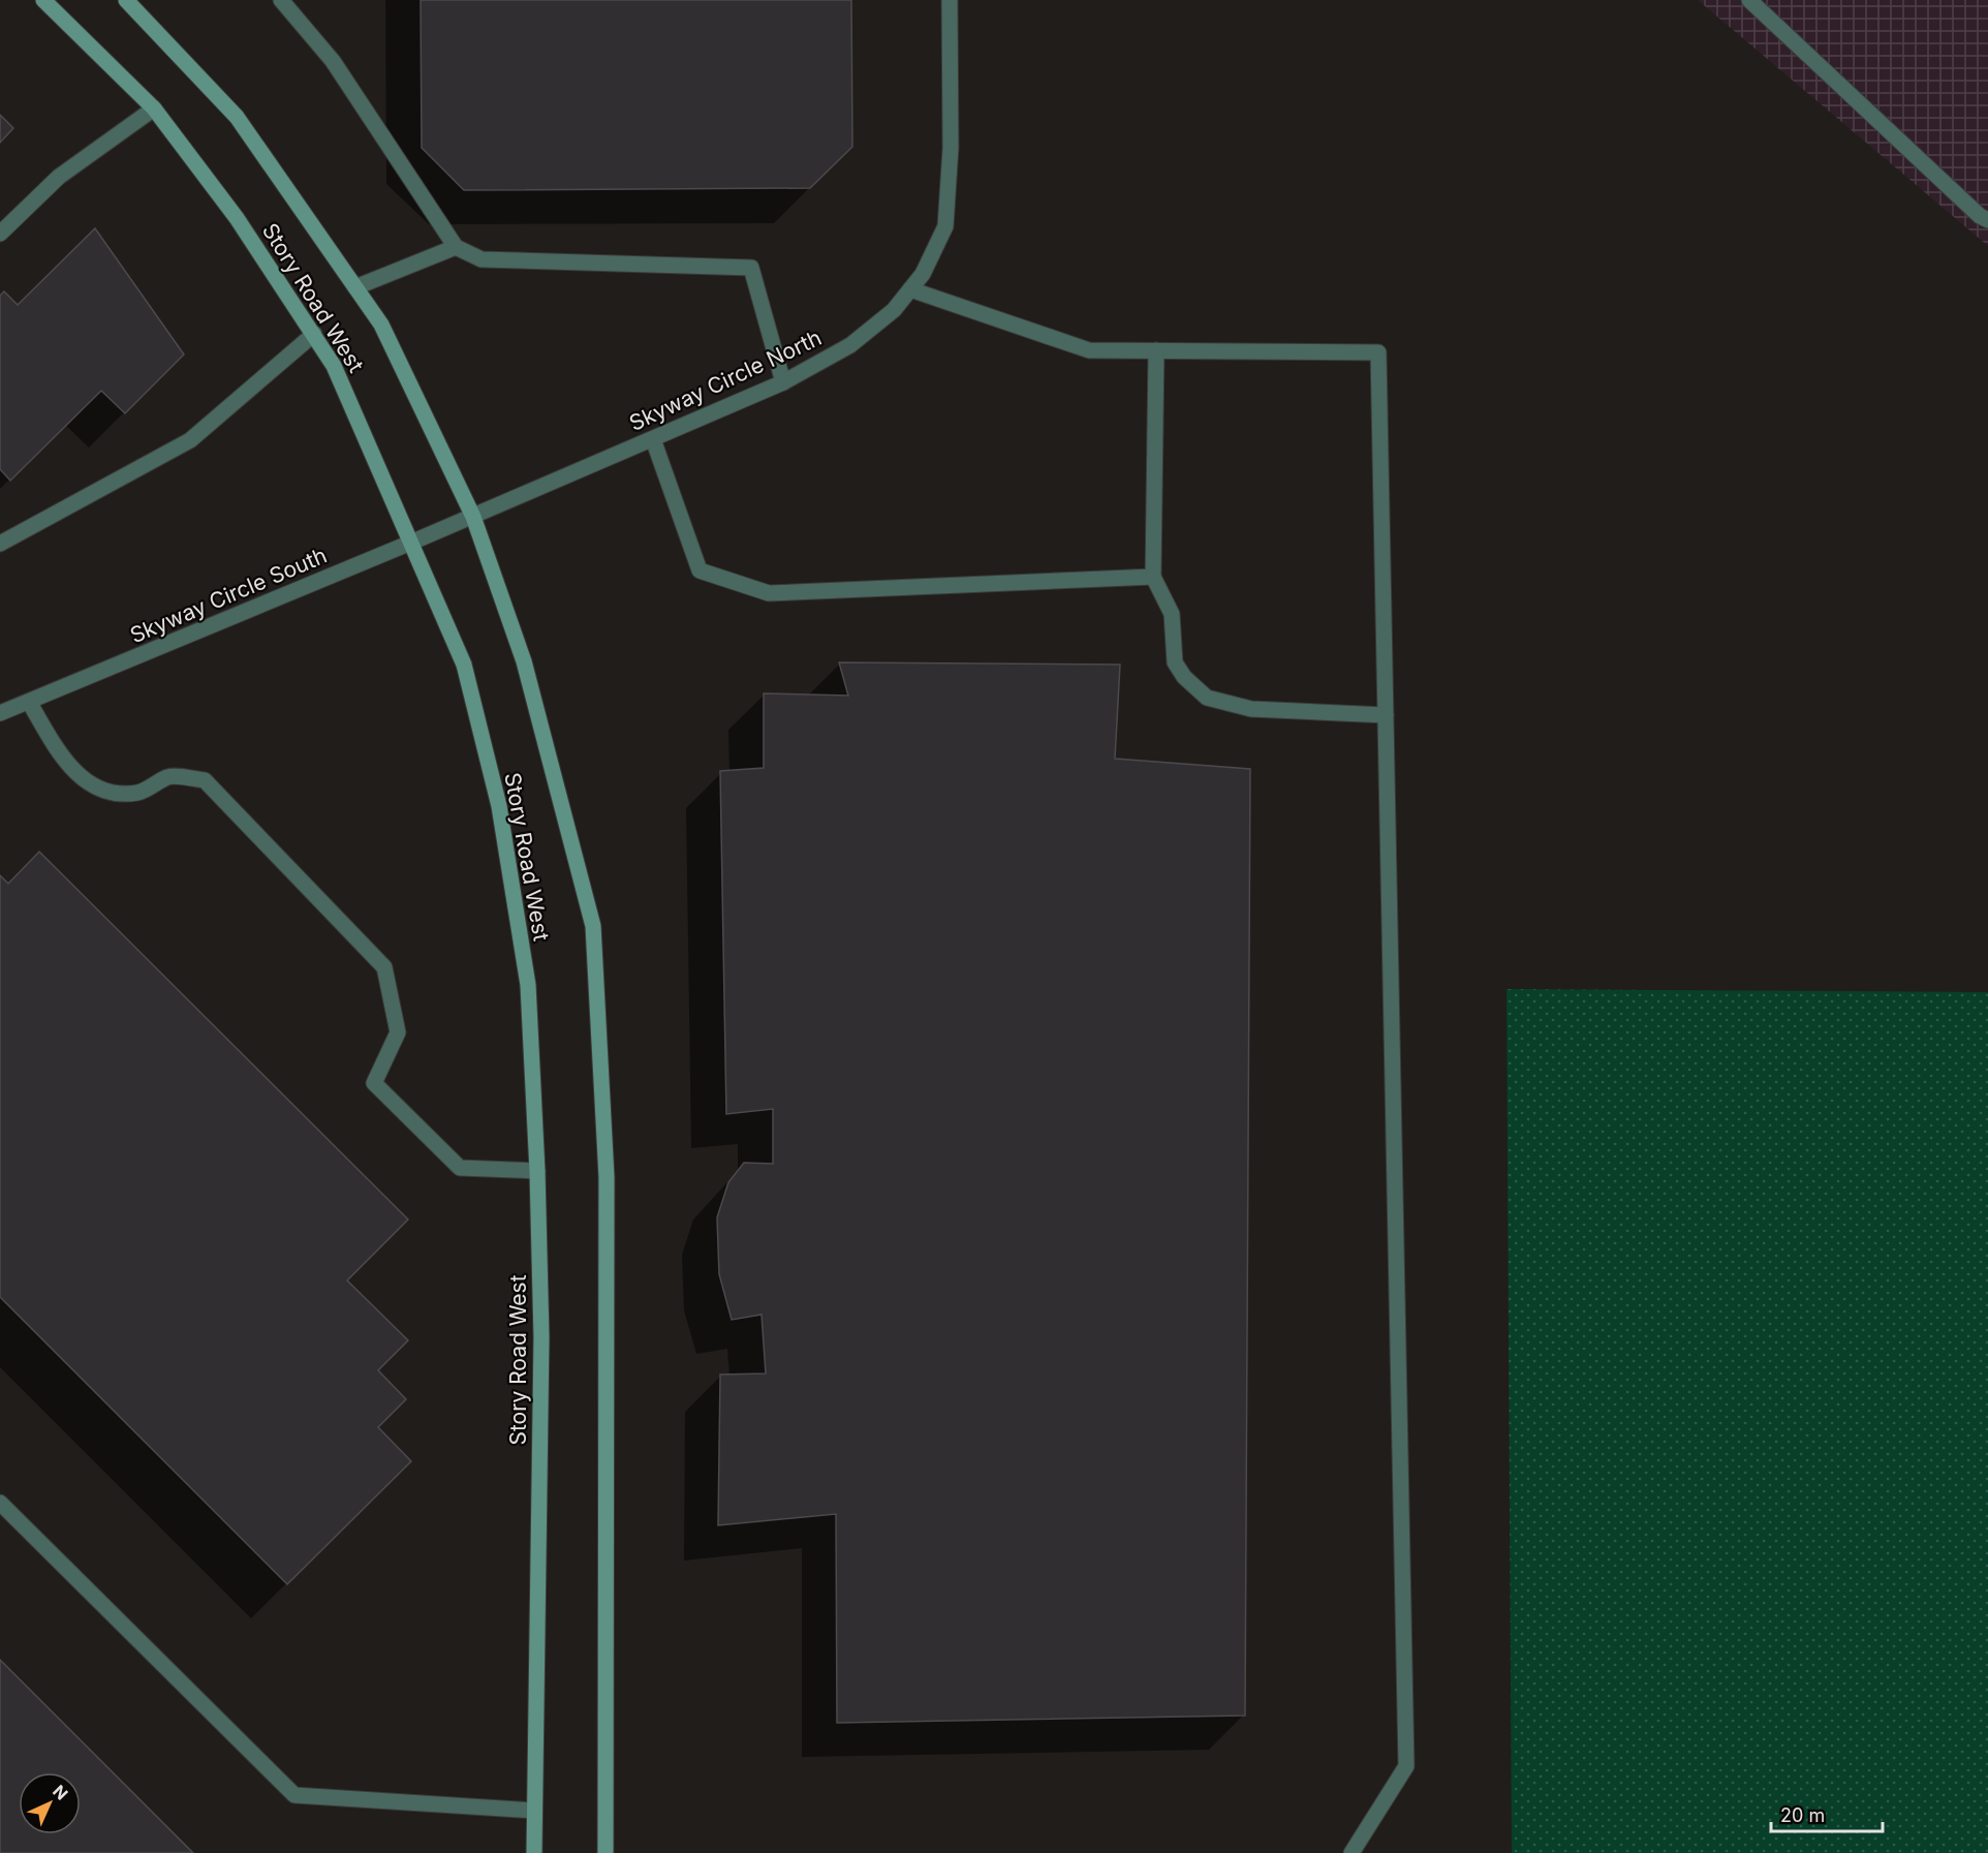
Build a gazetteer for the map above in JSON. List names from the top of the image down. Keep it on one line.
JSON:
{"streets":{"street":["Story Road West","Skyway Circle North","Skyway Circle South"]},"crossings":[["Story Road West","Skyway Circle North"],["Story Road West","Skyway Circle South"],["Skyway Circle North","Skyway Circle South"]],"scale_bar":"20 m","north":"top right"}
